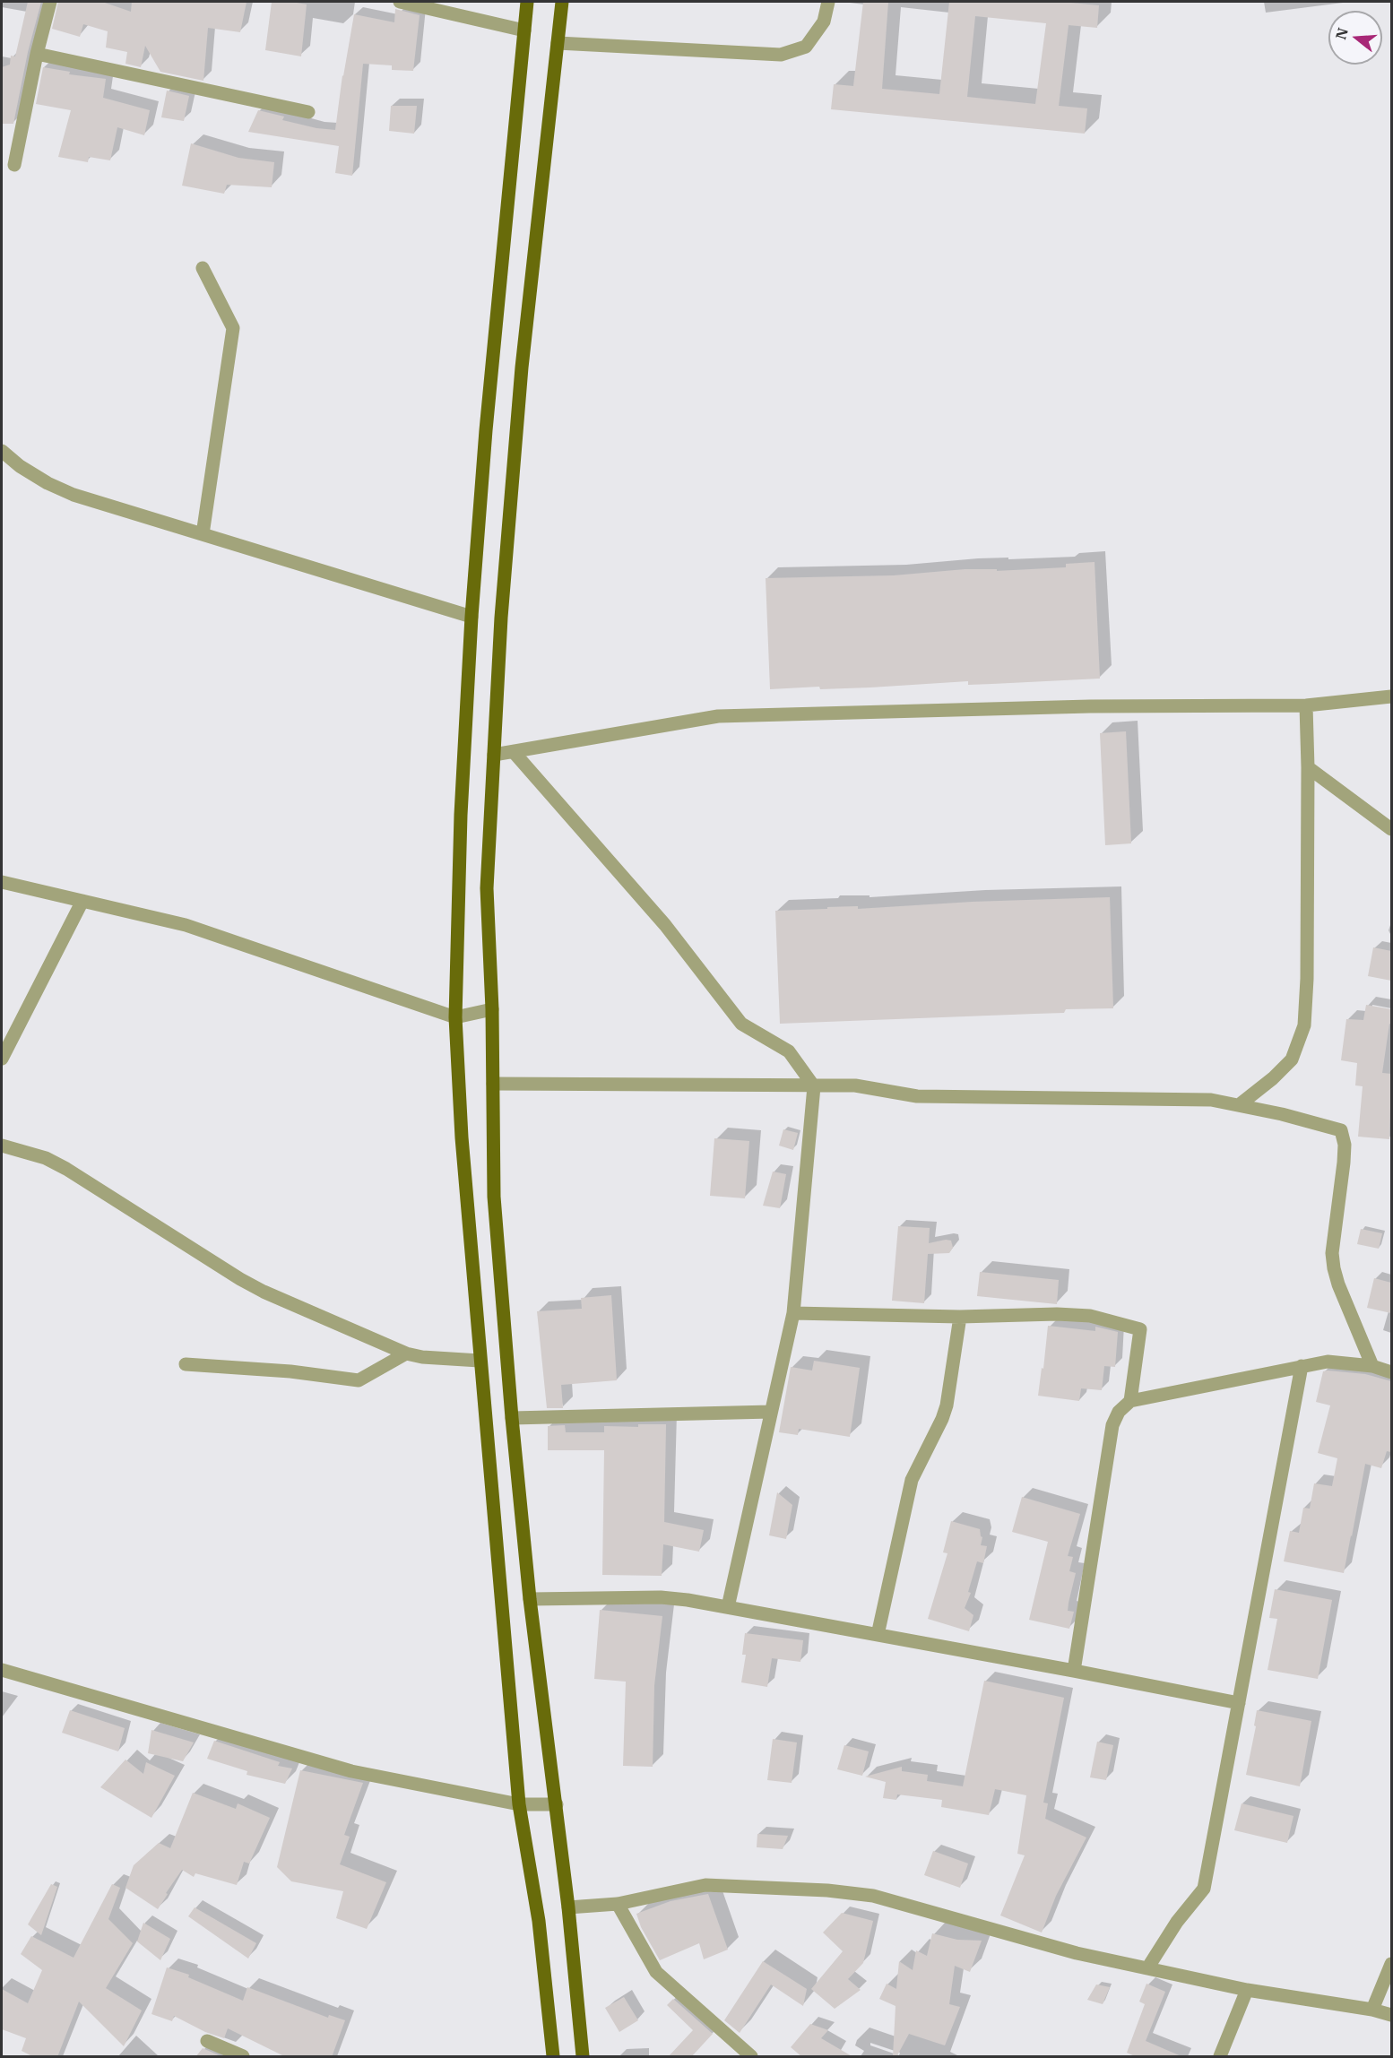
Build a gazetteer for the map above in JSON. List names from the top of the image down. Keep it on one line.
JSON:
{"north":"left"}
